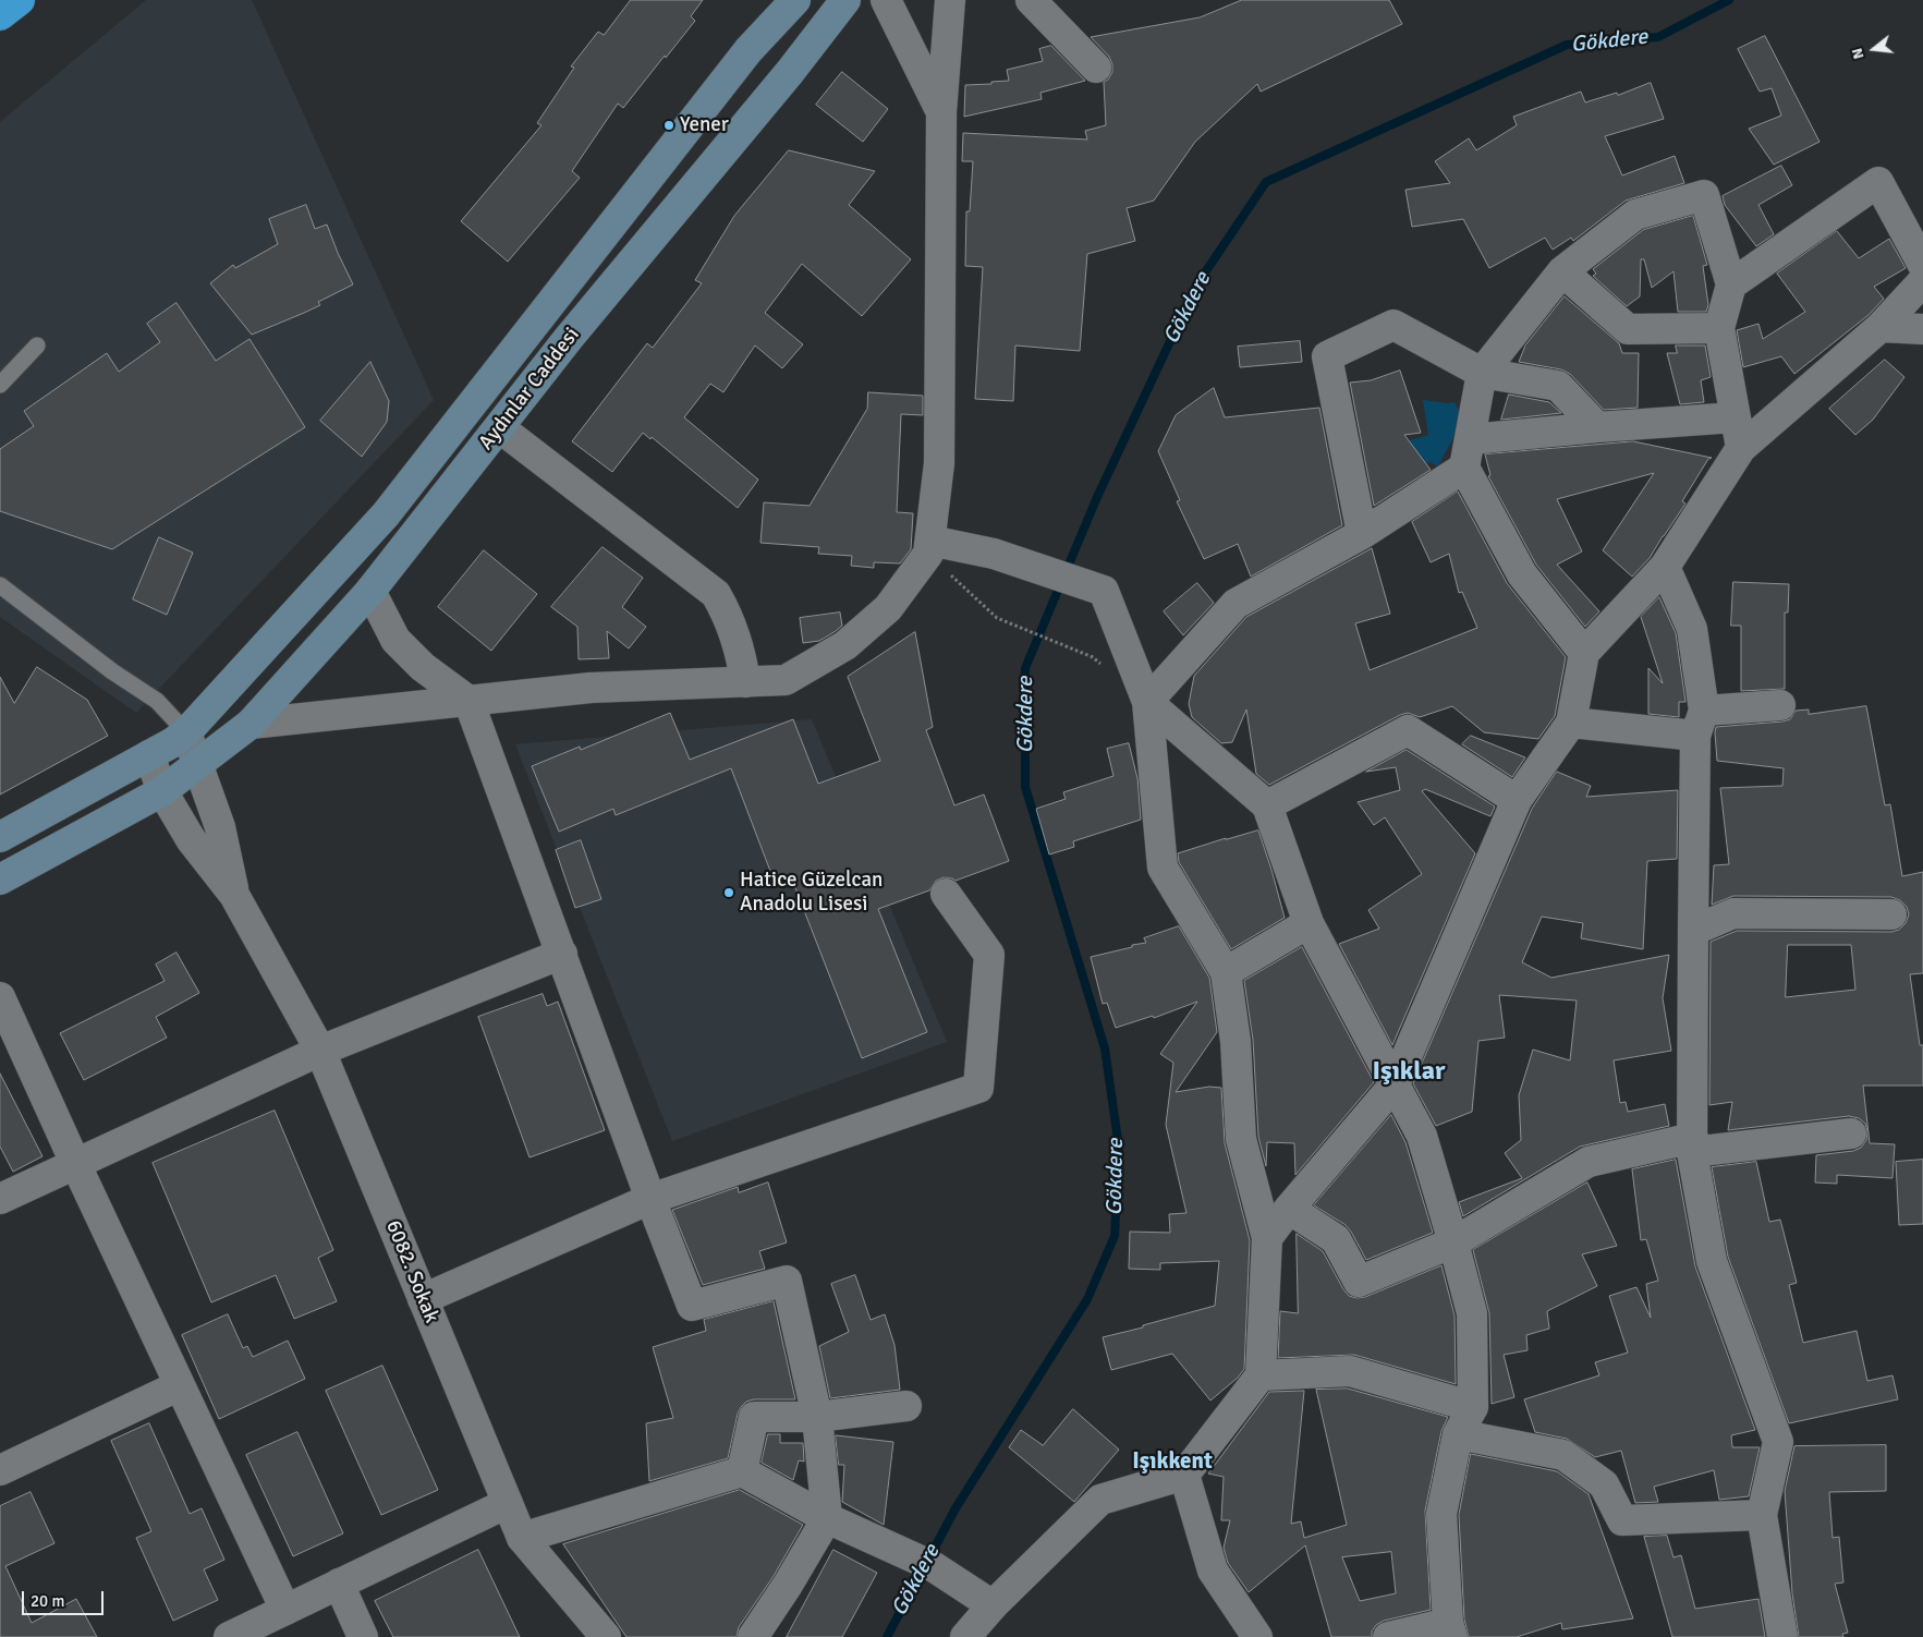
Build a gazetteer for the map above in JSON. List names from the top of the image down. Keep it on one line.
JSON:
{"streets":{"main road":["Aydınlar Caddesi"],"street":["6082. Sokak"]},"districts":["Işıklar","Işıkkent"],"water":["Gökdere"],"places":["Yener","Hatice Güzelcan Anadolu Lisesi"],"scale_bar":"20 m","north":"left"}
